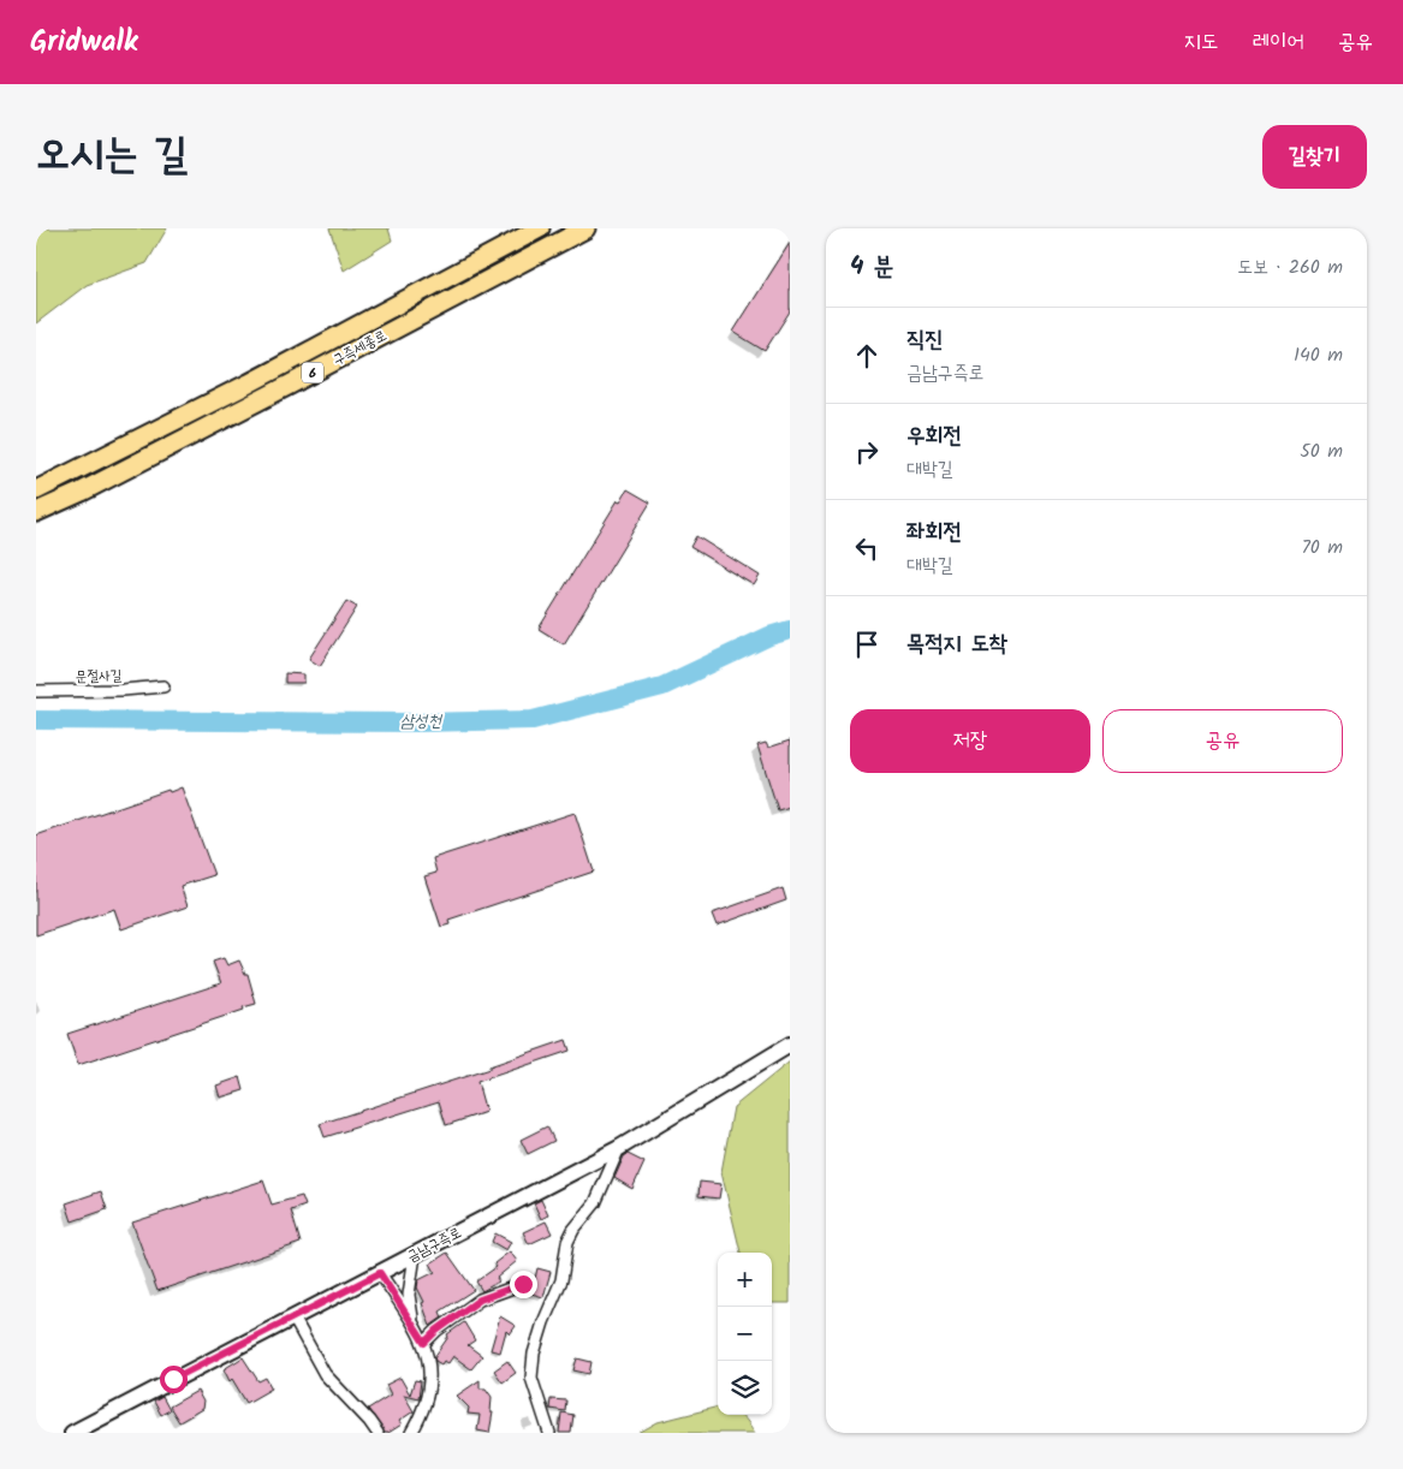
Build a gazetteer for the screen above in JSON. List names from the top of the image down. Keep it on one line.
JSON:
{"streets":{"highway":["구즉세종로","6"],"main road":["금남구즉로"],"street":["문절사길"]},"water":["삼성천"],"page":{"header":"Gridwalk","nav":["지도","레이어","공유"],"title":"오시는 길","buttons":["길찾기",["저장","공유"]],"heading":["4 분","도보 · 260 m"],"list":[["직진","금남구즉로","140 m"],["우회전","대박길","50 m"],["좌회전","대박길","70 m"],"목적지 도착"],"map_buttons":["+","−"]}}
